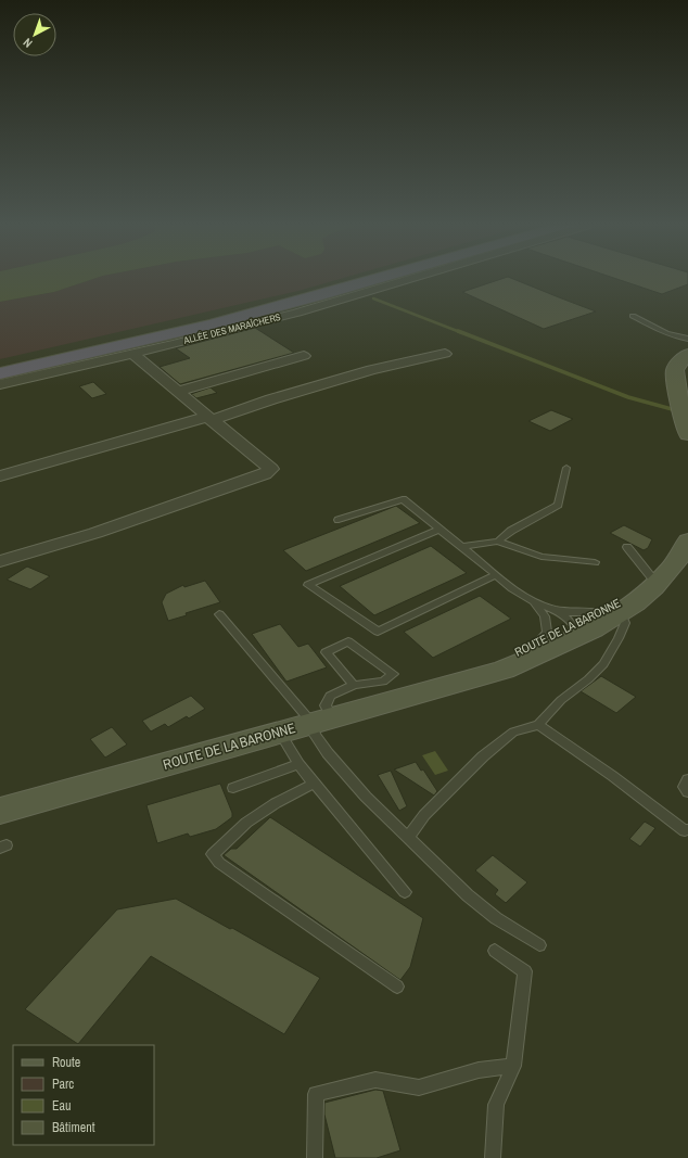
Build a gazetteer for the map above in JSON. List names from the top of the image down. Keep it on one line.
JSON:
{"streets":{"main road":["ROUTE DE LA BARONNE"],"street":["ALLÉE DES MARAÎCHERS"]},"legend":["Route","Parc","Eau","Bâtiment"],"north":"bottom left"}
